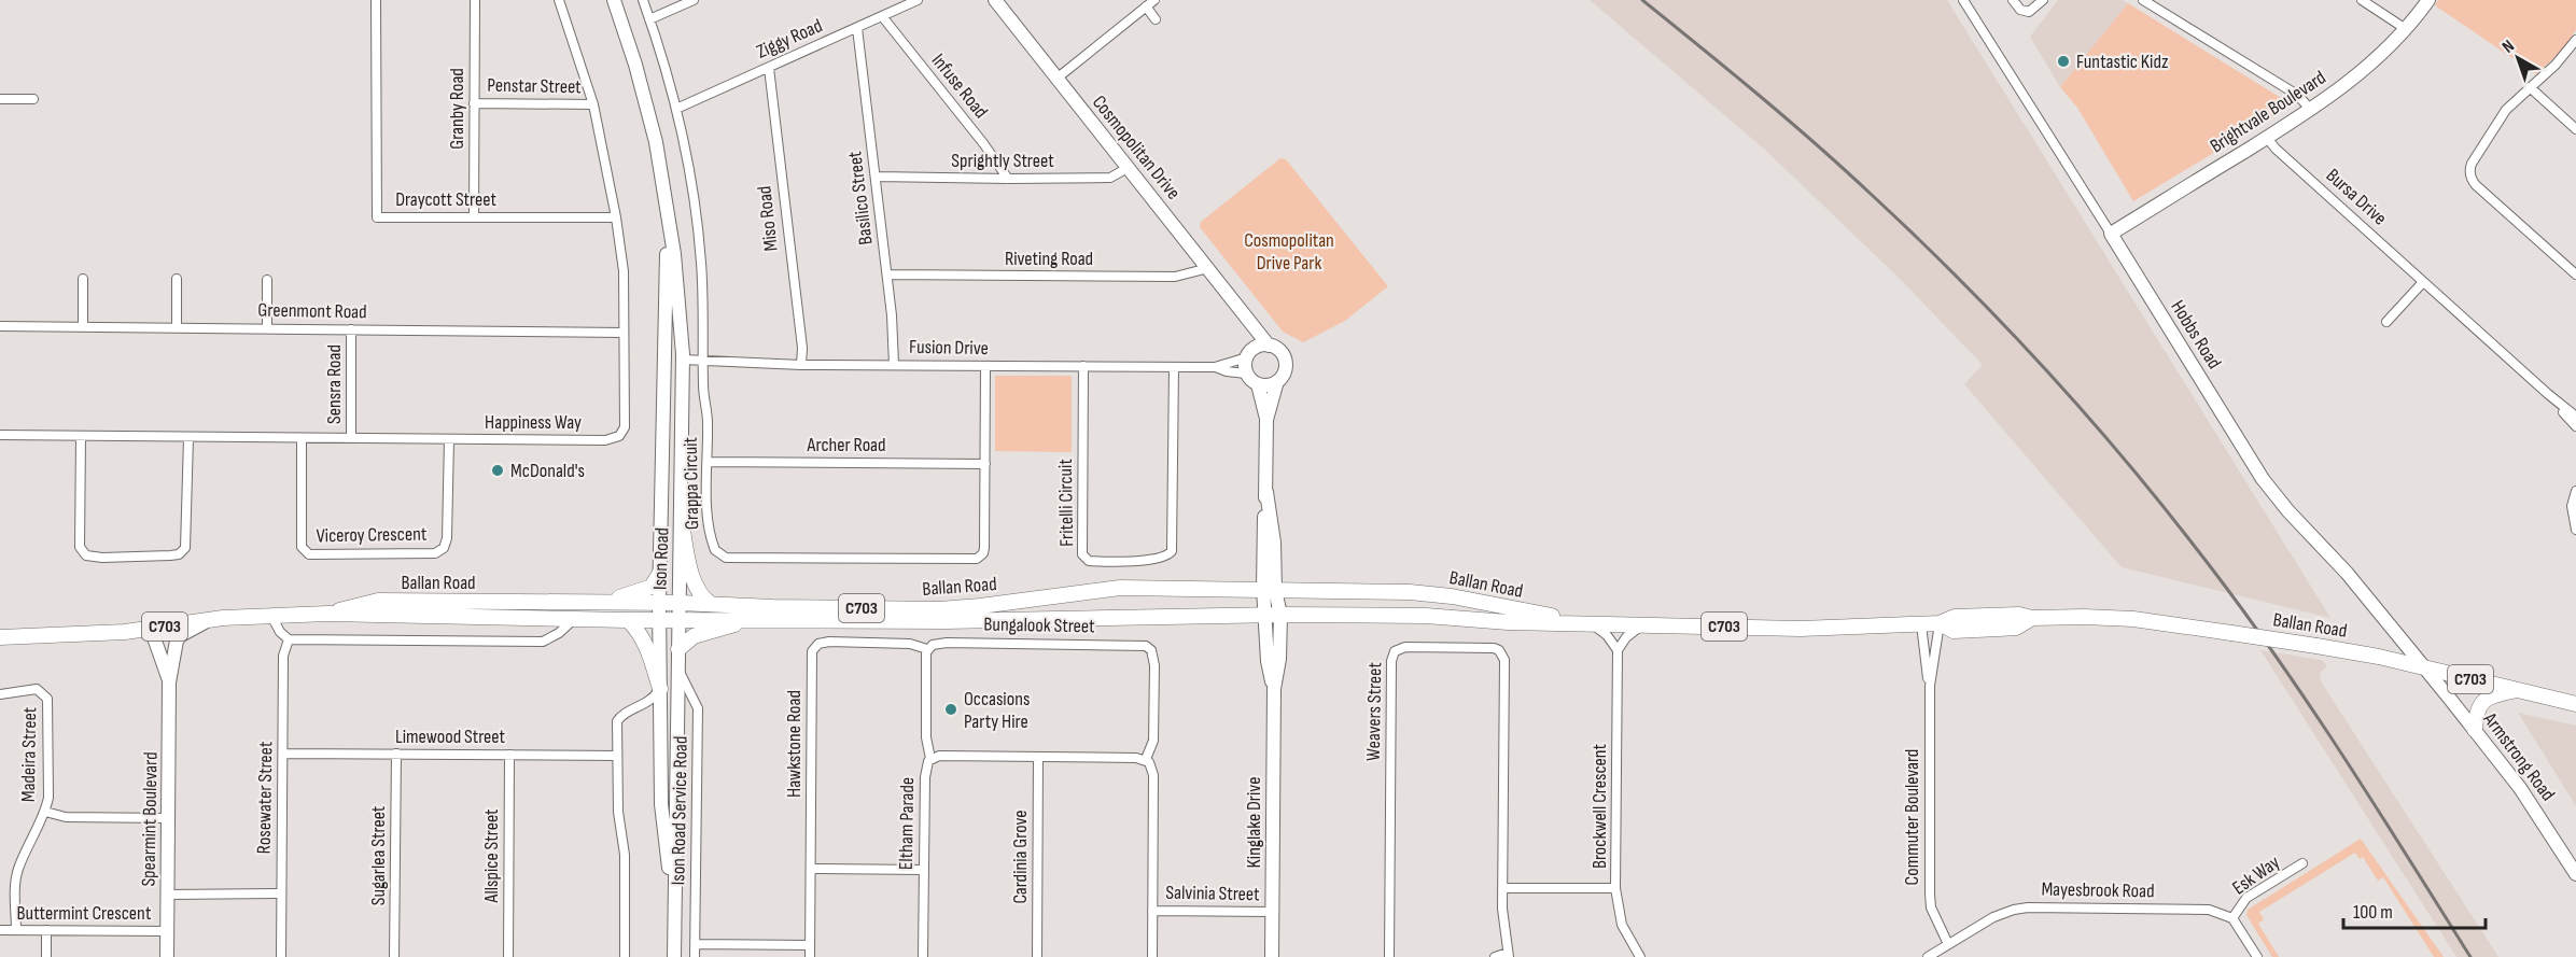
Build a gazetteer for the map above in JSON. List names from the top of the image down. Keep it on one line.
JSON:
{"streets":{"main road":["Ballan Road","C703"],"street":["Ziggy Road","Penstar Street","Infuse Road","Granby Road","Brightvale Boulevard","Cosmopolitan Drive","Sprightly Street","Bursa Drive","Basilico Street","Draycott Street","Miso Road","Riveting Road","Greenmont Road","Hobbs Road","Fusion Drive","Sensra Road","Happiness Way","Archer Road","Grappa Circuit","Fritelli Circuit","Viceroy Crescent","Ison Road","Bungalook Street","Weavers Street","Limewood Street","Hawkstone Road","Madeira Street","Armstrong Road","Rosewater Street","Brockwell Crescent","Ison Road Service Road","Commuter Boulevard","Spearmint Boulevard","Kinglake Drive","Eltham Parade","Sugarlea Street","Allspice Street","Cardinia Grove","Esk Way","Mayesbrook Road","Salvinia Street","Buttermint Crescent"]},"crossings":[["Ziggy Road","Infuse Road"],["Ziggy Road","Basilico Street"],["Ziggy Road","Miso Road"],["Ziggy Road","Grappa Circuit"],["Penstar Street","Granby Road"],["Penstar Street","Happiness Way"],["Infuse Road","Sprightly Street"],["Granby Road","Draycott Street"],["Brightvale Boulevard","Bursa Drive"],["Brightvale Boulevard","Hobbs Road"],["Cosmopolitan Drive","Sprightly Street"],["Cosmopolitan Drive","Riveting Road"],["Cosmopolitan Drive","Fusion Drive"],["Sprightly Street","Basilico Street"],["Basilico Street","Riveting Road"],["Basilico Street","Fusion Drive"],["Draycott Street","Happiness Way"],["Miso Road","Fusion Drive"],["Greenmont Road","Sensra Road"],["Greenmont Road","Happiness Way"],["Hobbs Road","Ballan Road"],["Hobbs Road","Armstrong Road"],["Fusion Drive","Grappa Circuit"],["Fusion Drive","Fritelli Circuit"],["Fusion Drive","Ison Road"],["Sensra Road","Happiness Way"],["Happiness Way","Viceroy Crescent"],["Archer Road","Grappa Circuit"],["Ison Road","Ballan Road"],["Ison Road","Ison Road Service Road"],["Ballan Road","Armstrong Road"],["Ballan Road","Commuter Boulevard"],["Ballan Road","Spearmint Boulevard"],["Ballan Road","Kinglake Drive"],["Bungalook Street","Hawkstone Road"],["Bungalook Street","Eltham Parade"],["Limewood Street","Rosewater Street"],["Limewood Street","Sugarlea Street"],["Limewood Street","Allspice Street"],["Madeira Street","Buttermint Crescent"],["Commuter Boulevard","Mayesbrook Road"],["Spearmint Boulevard","Buttermint Crescent"],["Kinglake Drive","Salvinia Street"],["Eltham Parade","Cardinia Grove"],["Esk Way","Mayesbrook Road"]],"parks":["Cosmopolitan Drive Park"],"places":["Funtastic Kidz","McDonald's","Occasions Party Hire"],"scale_bar":"100 m","north":"top left"}
